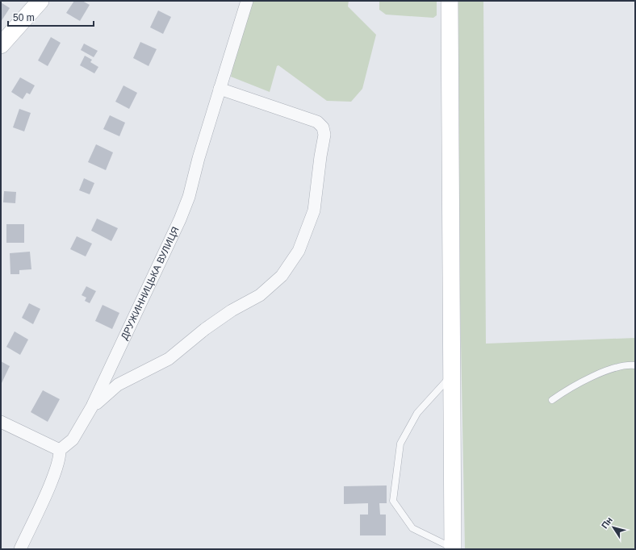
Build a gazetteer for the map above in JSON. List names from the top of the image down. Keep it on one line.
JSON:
{"streets":{"street":["ДРУЖИННИЦЬКА ВУЛИЦЯ"]},"scale_bar":"50 m","north":"top left"}
